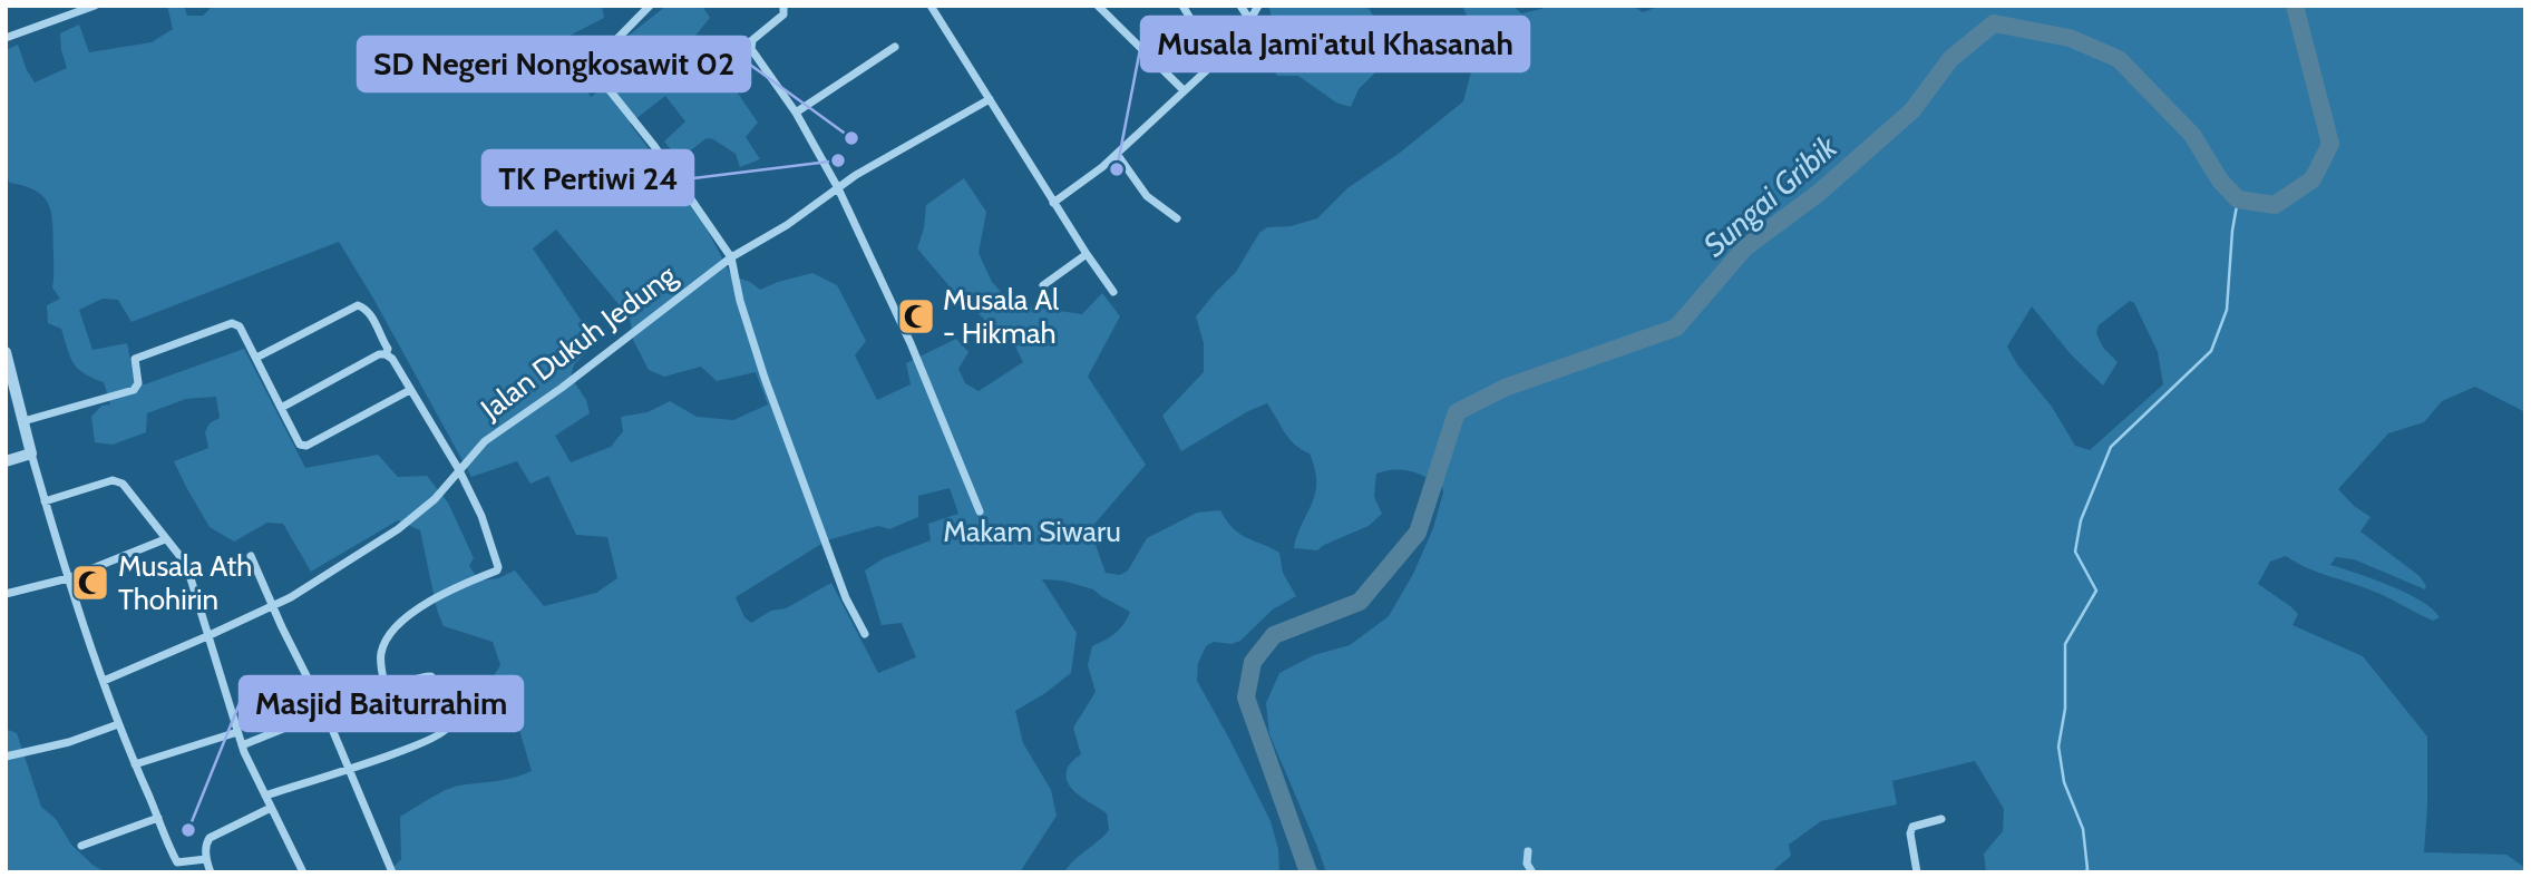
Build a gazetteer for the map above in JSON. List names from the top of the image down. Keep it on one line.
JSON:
{"streets":{"street":["Jalan Dukuh Jedung"]},"water":["Sungai Gribik"],"parks":["Makam Siwaru"],"places":{"other":["SD Negeri Nongkosawit 02","TK Pertiwi 24","Musala Jami'atul Khasanah","Masjid Baiturrahim"],"mosque":["Musala Al - Hikmah","Musala Ath Thohirin"]}}
